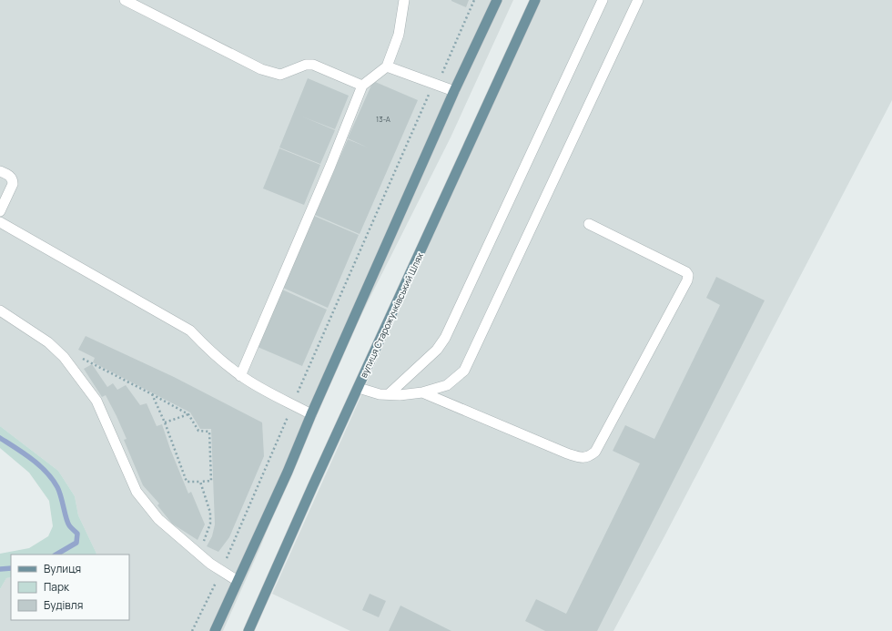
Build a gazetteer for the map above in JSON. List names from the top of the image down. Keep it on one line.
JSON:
{"streets":{"main road":["вулиця Старожучківський Шлях"]},"house_numbers":["13-А"],"legend":["Вулиця","Парк","Будівля"]}
